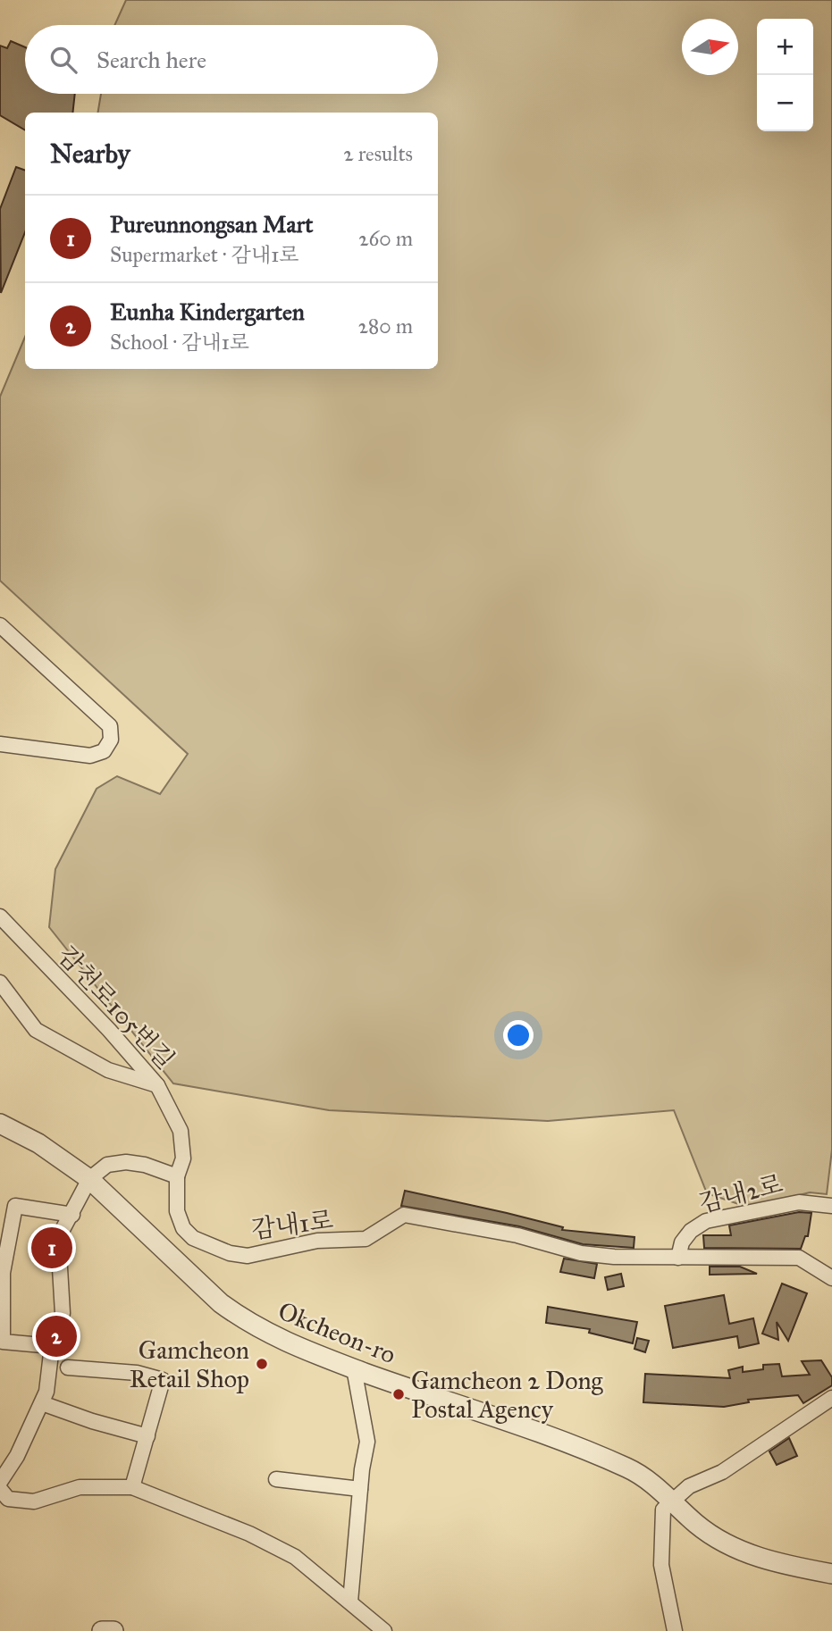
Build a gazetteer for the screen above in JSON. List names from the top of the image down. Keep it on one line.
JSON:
{"streets":{"street":["감천로105번길","감내2로","감내1로","Okcheon-ro"]},"crossings":[["감천로105번길","감내1로"],["감내2로","감내1로"]],"places":["Gamcheon Retail Shop","Gamcheon 2 Dong Postal Agency"],"north":"right","page":{"map_buttons":["+","−"],"search":"Search here","heading":["Nearby","2 results"],"list":[{"mark":"1","name":"Pureunnongsan Mart","note":"Supermarket · 감내1로","value":"260 m"},{"mark":"2","name":"Eunha Kindergarten","note":"School · 감내1로","value":"280 m"}],"pins":["1","2"]}}
